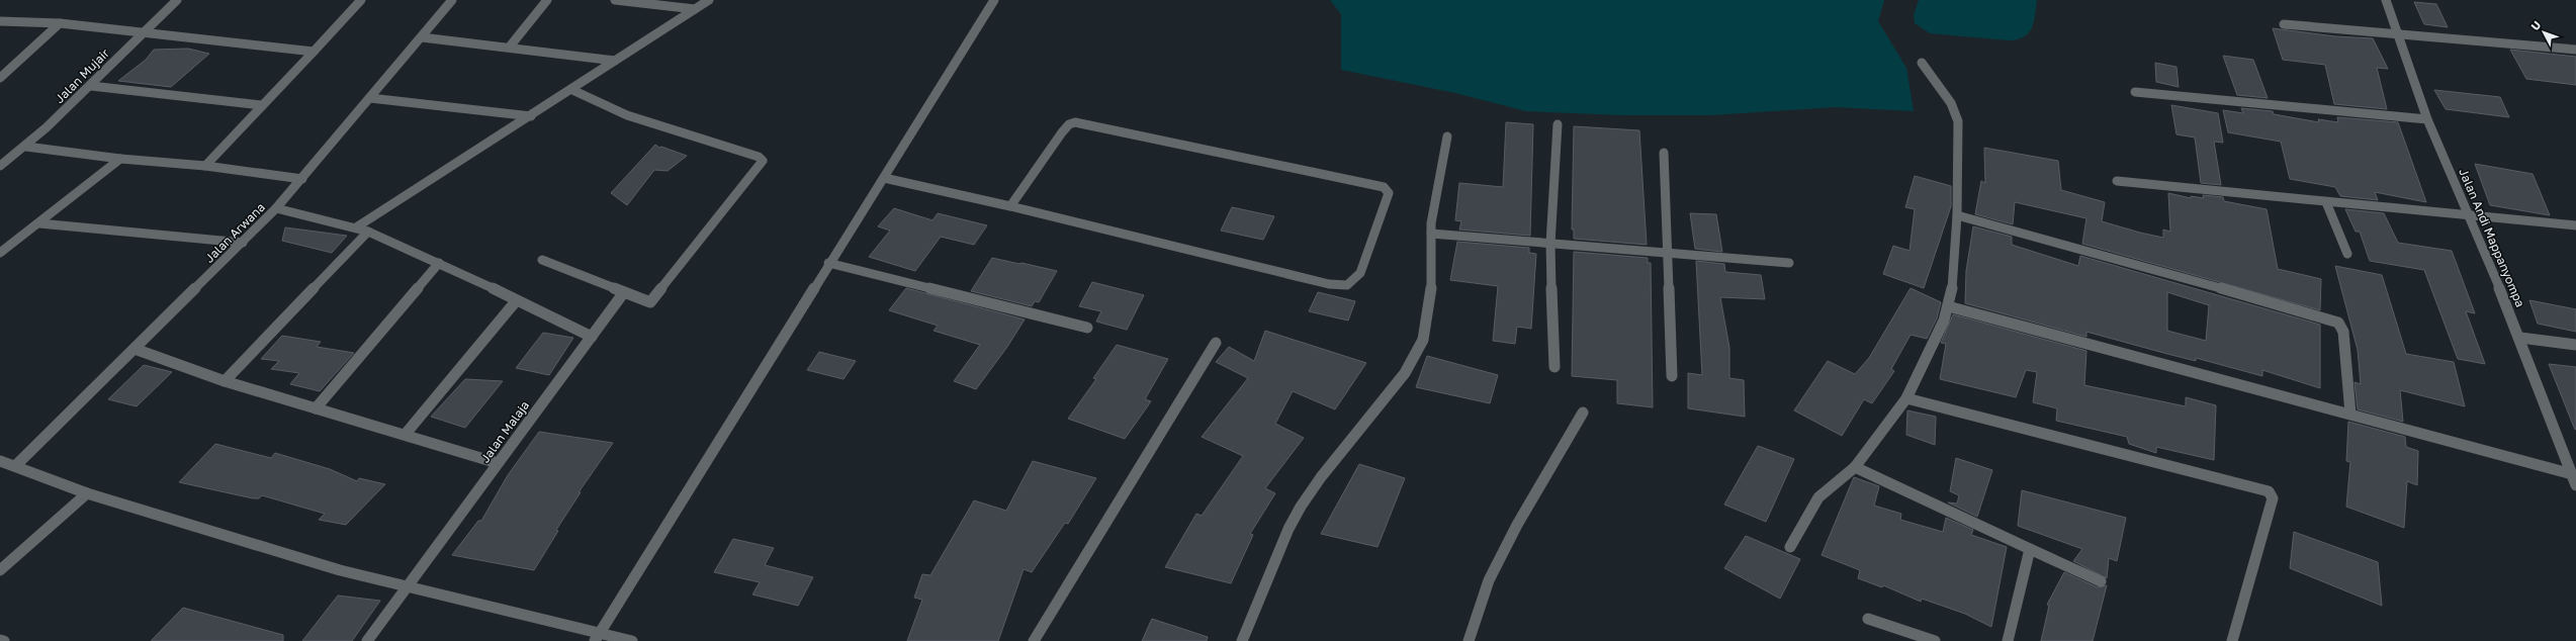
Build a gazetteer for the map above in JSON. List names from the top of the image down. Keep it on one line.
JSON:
{"streets":{"street":["Jalan Mujair","Jalan Arwana","Jalan Andi Mappanyompa","Jalan Malaja"]},"north":"top left"}
